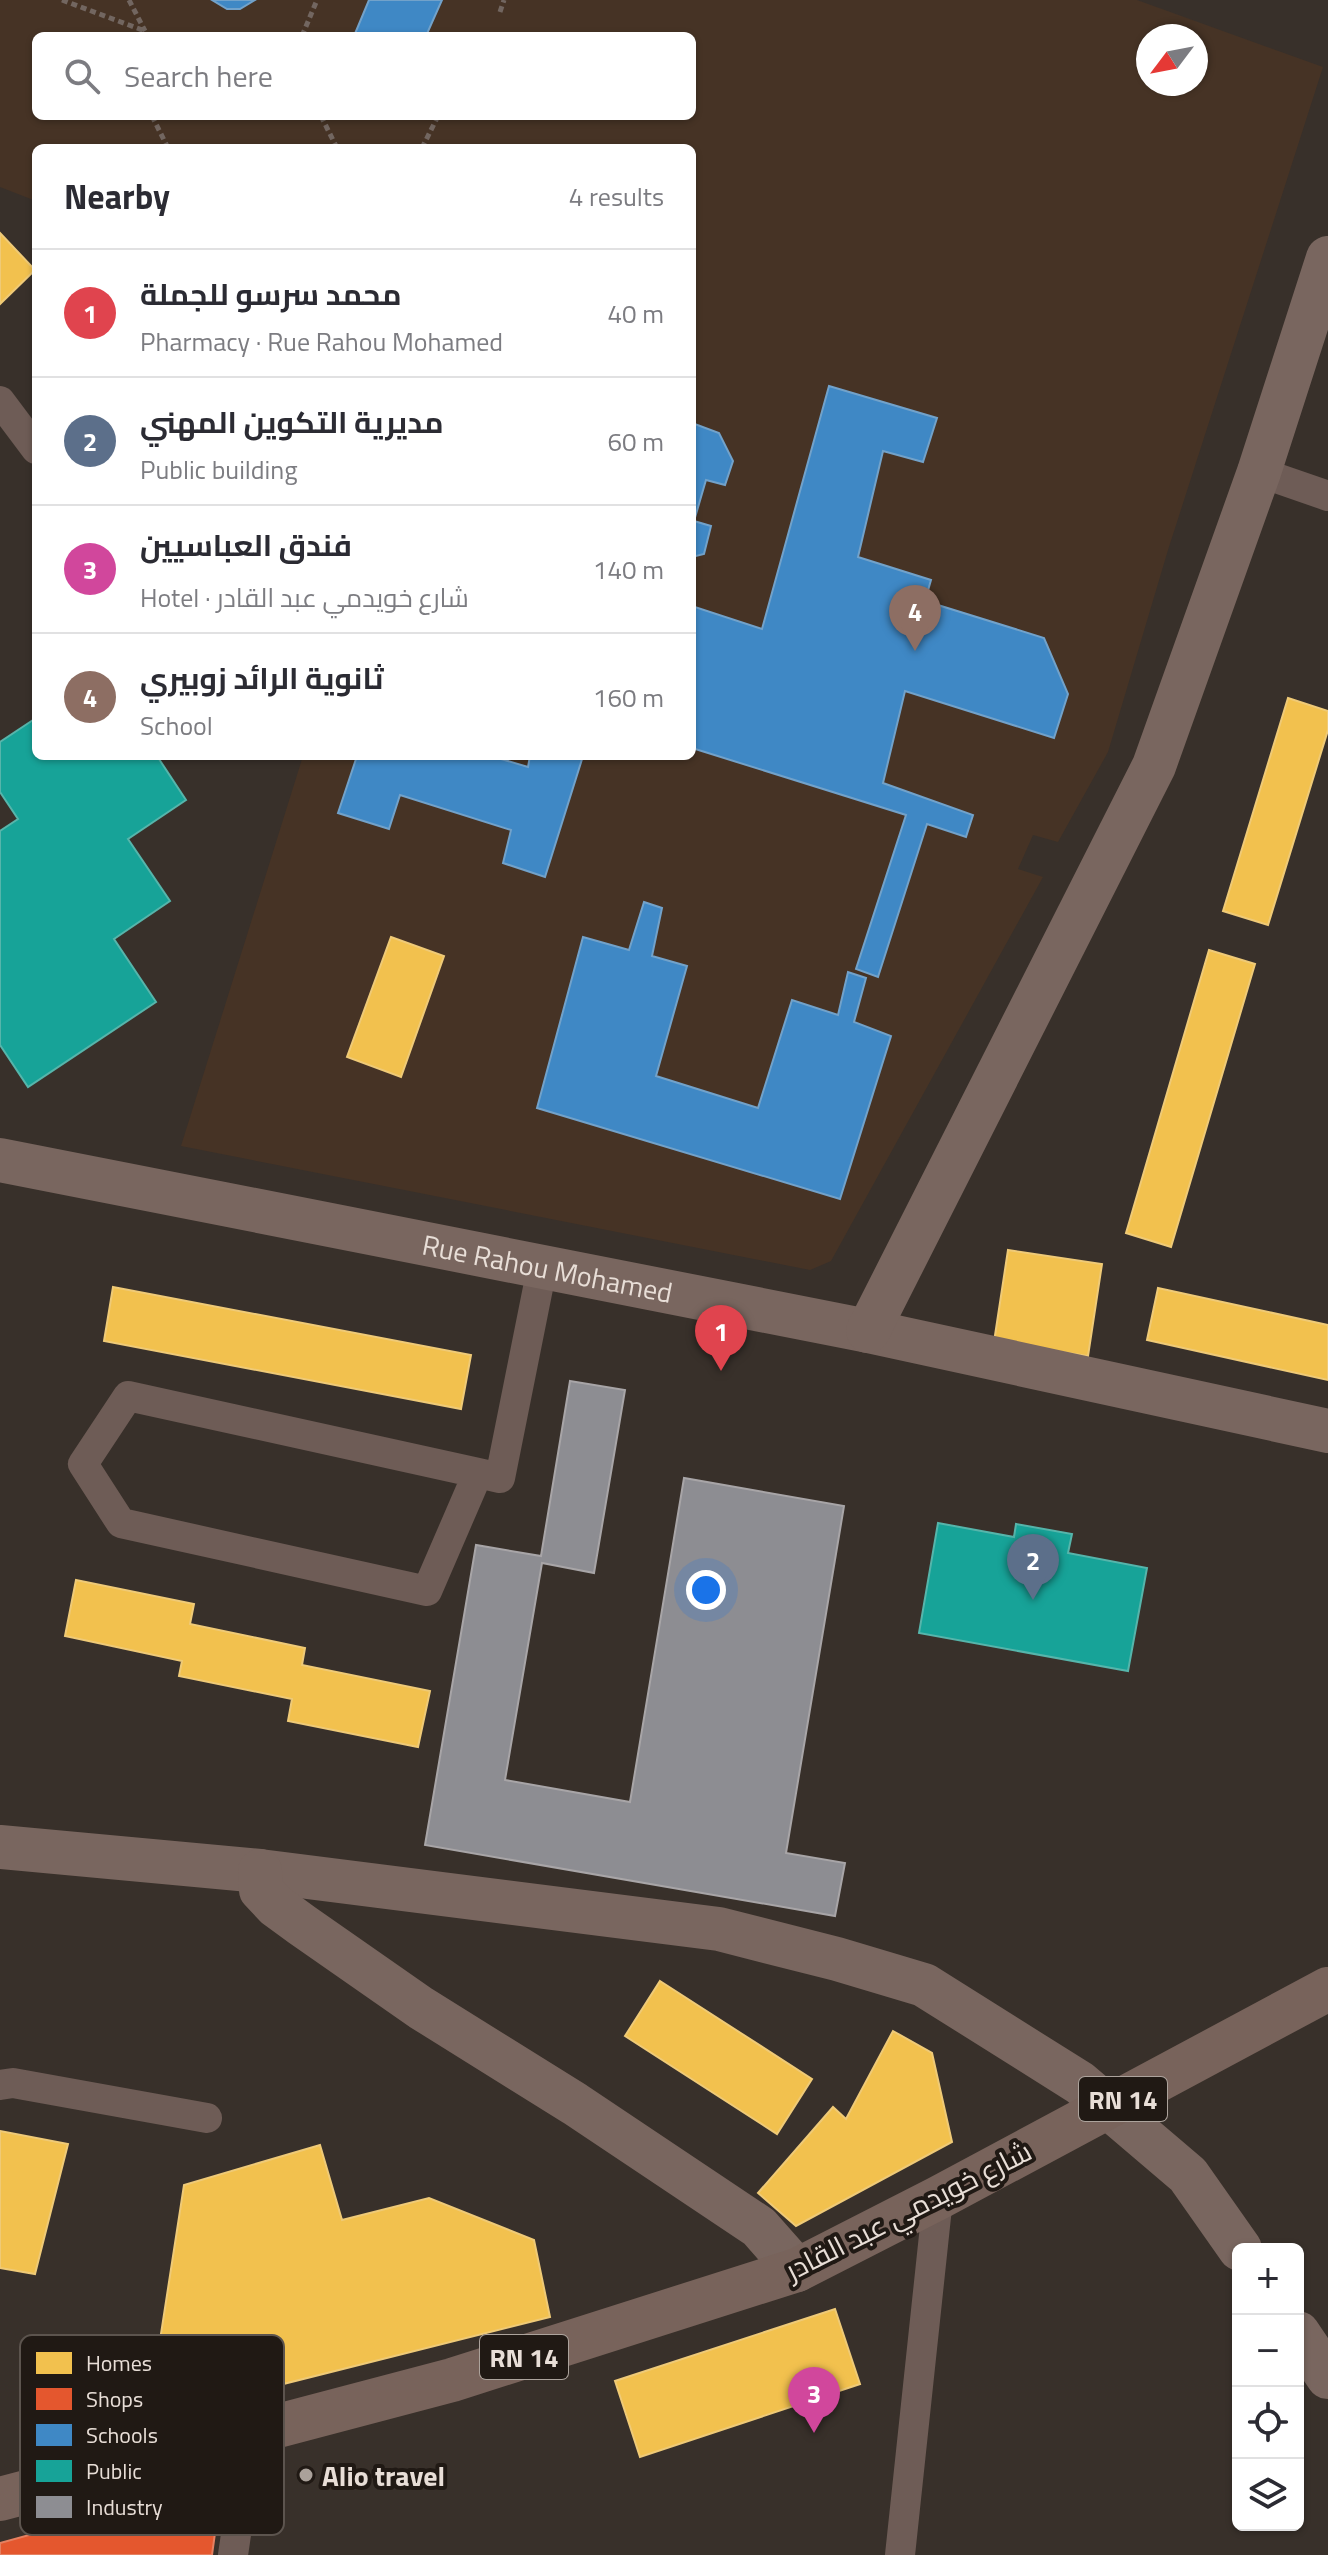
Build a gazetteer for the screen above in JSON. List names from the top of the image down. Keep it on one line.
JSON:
{"streets":{"main road":["RN 14","شارع خويدمي عبد القادر"],"street":["Rue Rahou Mohamed"]},"places":["Alio travel"],"legend":["Homes","Shops","Schools","Public","Industry"],"north":"bottom left","page":{"search":"Search here","heading":["Nearby","4 results"],"list":[{"mark":"1","name":"محمد سرسو للجملة","note":"Pharmacy · Rue Rahou Mohamed","value":"40 m"},{"mark":"2","name":"مديرية التكوين المهني","note":"Public building","value":"60 m"},{"mark":"3","name":"فندق العباسيين","note":"Hotel · شارع خويدمي عبد القادر","value":"140 m"},{"mark":"4","name":"ثانوية الرائد زوبيري","note":"School","value":"160 m"}],"pins":["4","1","2","3"],"map_buttons":["+","−"]}}
